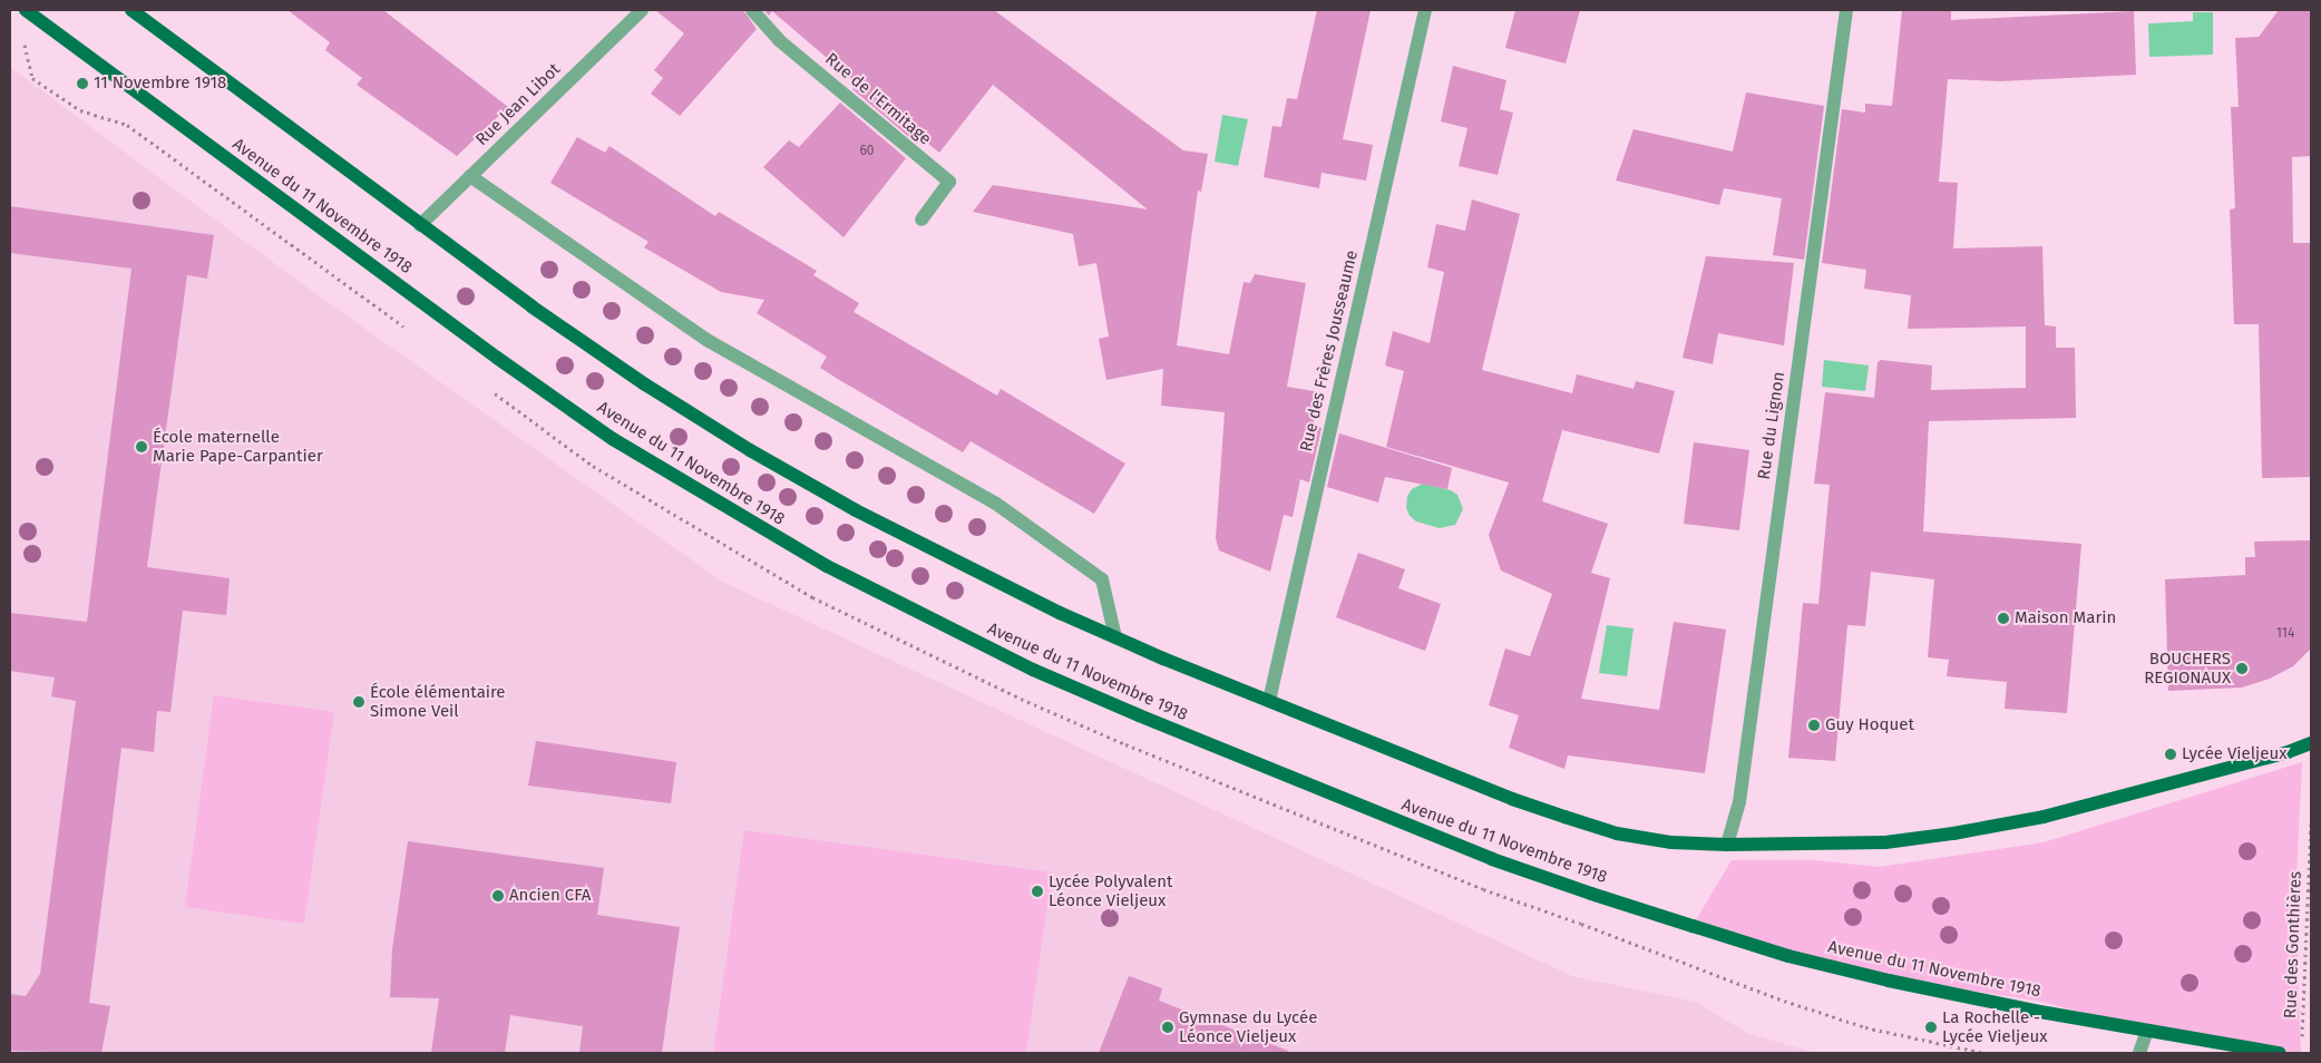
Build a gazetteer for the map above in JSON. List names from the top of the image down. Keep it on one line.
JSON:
{"streets":{"main road":["Avenue du 11 Novembre 1918"],"street":["Rue de l'Ermitage","Rue Jean Libot","Rue des Frères Jousseaume","Rue du Lignon"],"path":["Rue des Gonthières"]},"places":["11 Novembre 1918","École maternelle Marie Pape-Carpantier","Maison Marin","BOUCHERS REGIONAUX","École élémentaire Simone Veil","Guy Hoquet","Lycée Vieljeux","Lycée Polyvalent Léonce Vieljeux","Ancien CFA","Gymnase du Lycée Léonce Vieljeux","La Rochelle - Lycée Vieljeux"],"house_numbers":["60","114"]}
